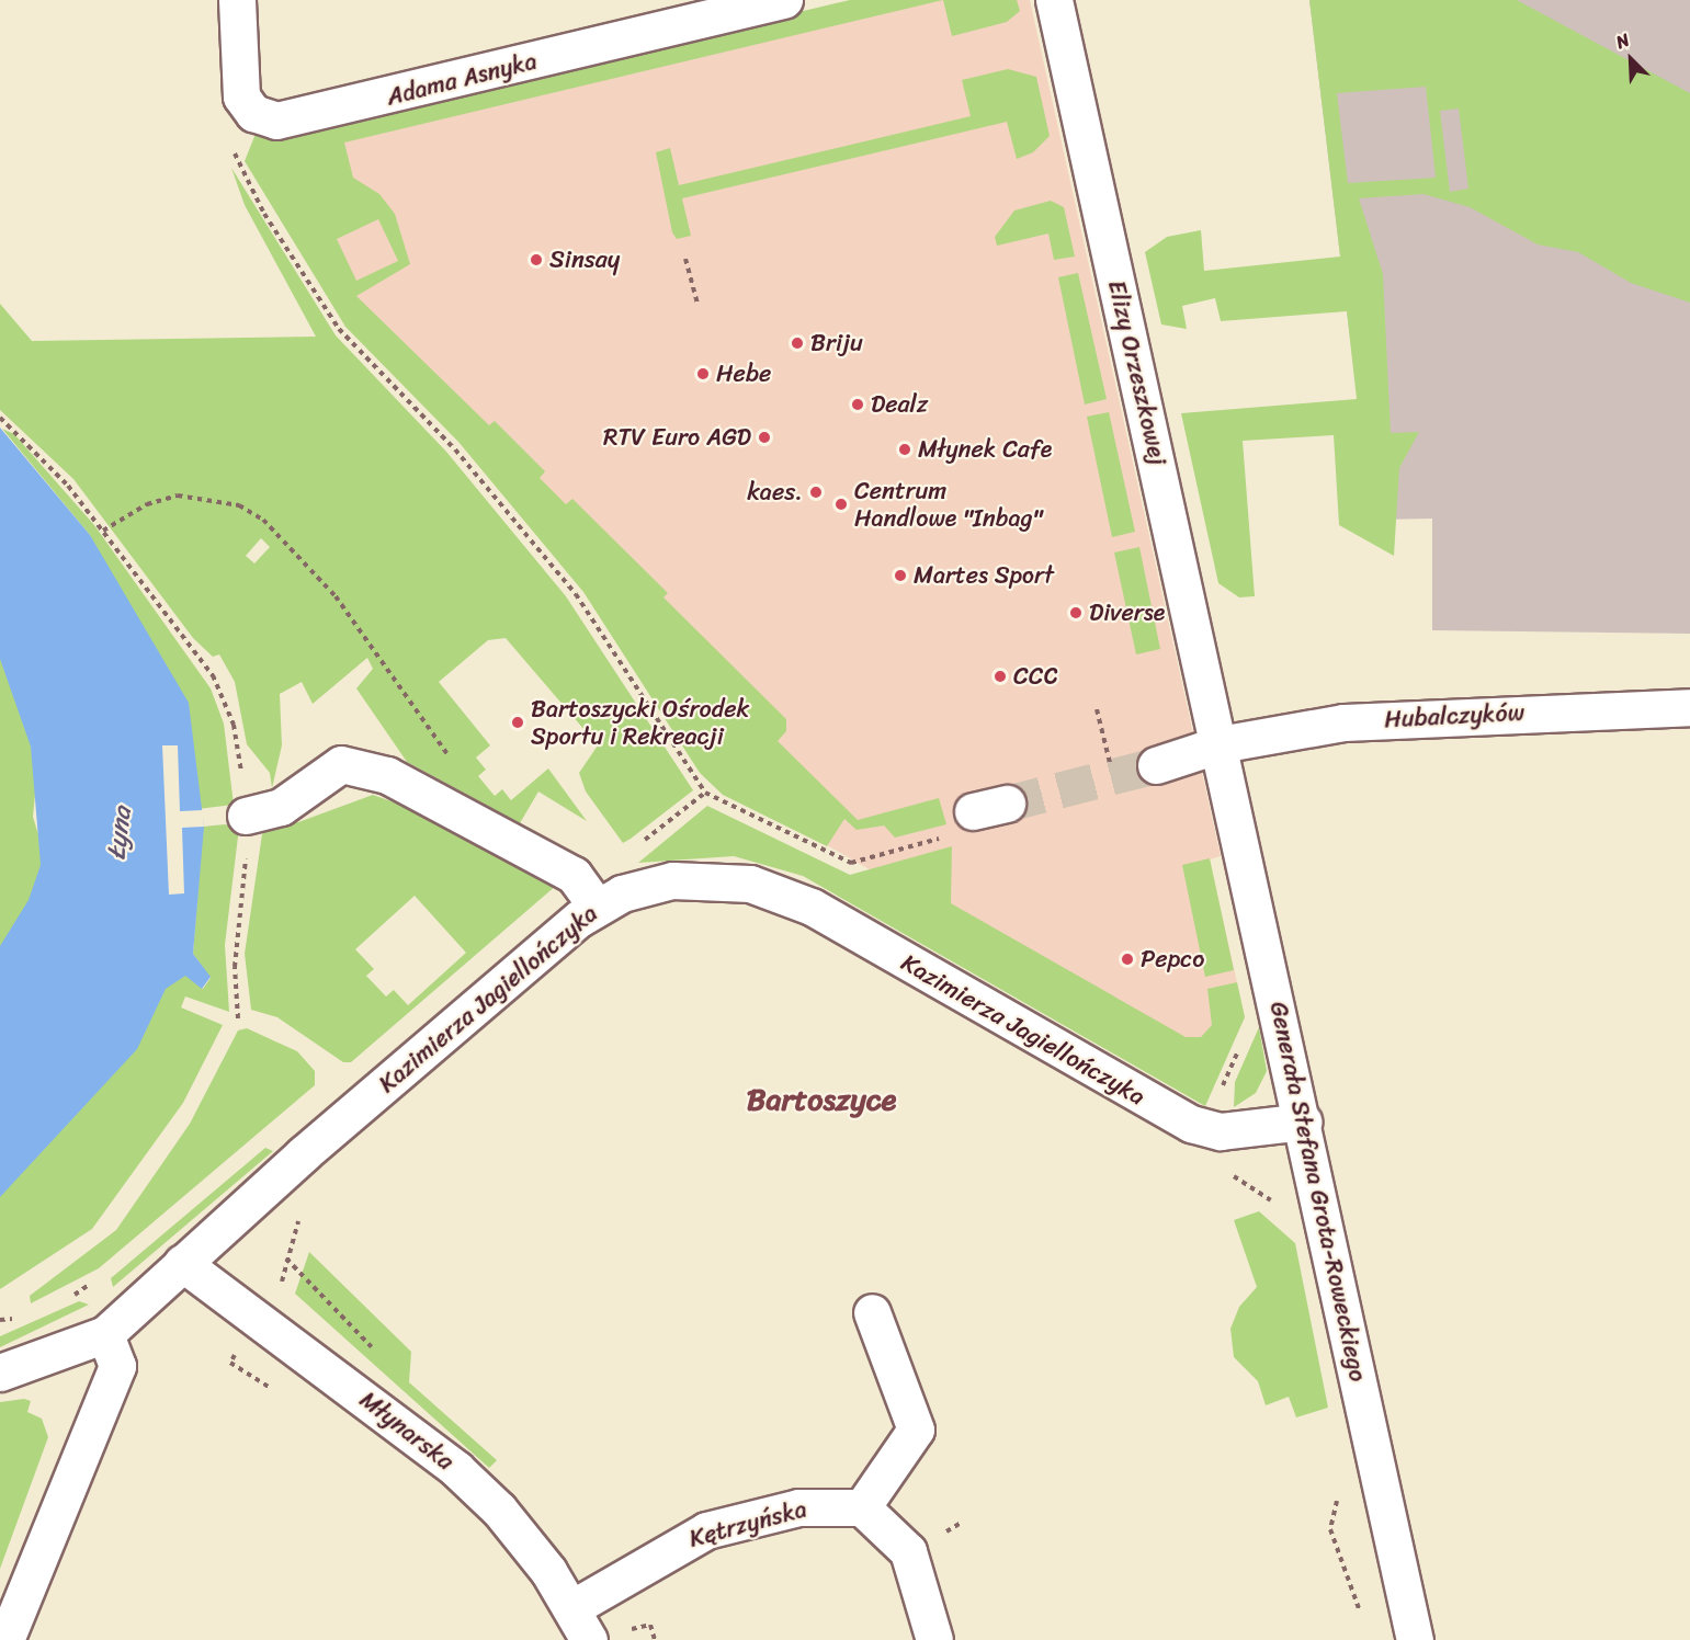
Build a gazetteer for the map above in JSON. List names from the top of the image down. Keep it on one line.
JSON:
{"streets":{"street":["Adama Asnyka","Elizy Orzeszkowej","Hubalczyków","Kazimierza Jagiellończyka","Generała Stefana Grota-Roweckiego","Młynarska","Kętrzyńska"]},"crossings":[["Elizy Orzeszkowej","Hubalczyków"],["Elizy Orzeszkowej","Generała Stefana Grota-Roweckiego"],["Hubalczyków","Generała Stefana Grota-Roweckiego"],["Kazimierza Jagiellończyka","Generała Stefana Grota-Roweckiego"],["Kazimierza Jagiellończyka","Młynarska"],["Młynarska","Kętrzyńska"]],"districts":["Bartoszyce"],"water":["Łyna"],"places":["Sinsay","Briju","Hebe","Dealz","RTV Euro AGD","Młynek Cafe","kaes.","Centrum Handlowe \"Inbag\"","Martes Sport","Diverse","CCC","Bartoszycki Ośrodek Sportu i Rekreacji","Pepco"],"north":"top left"}
